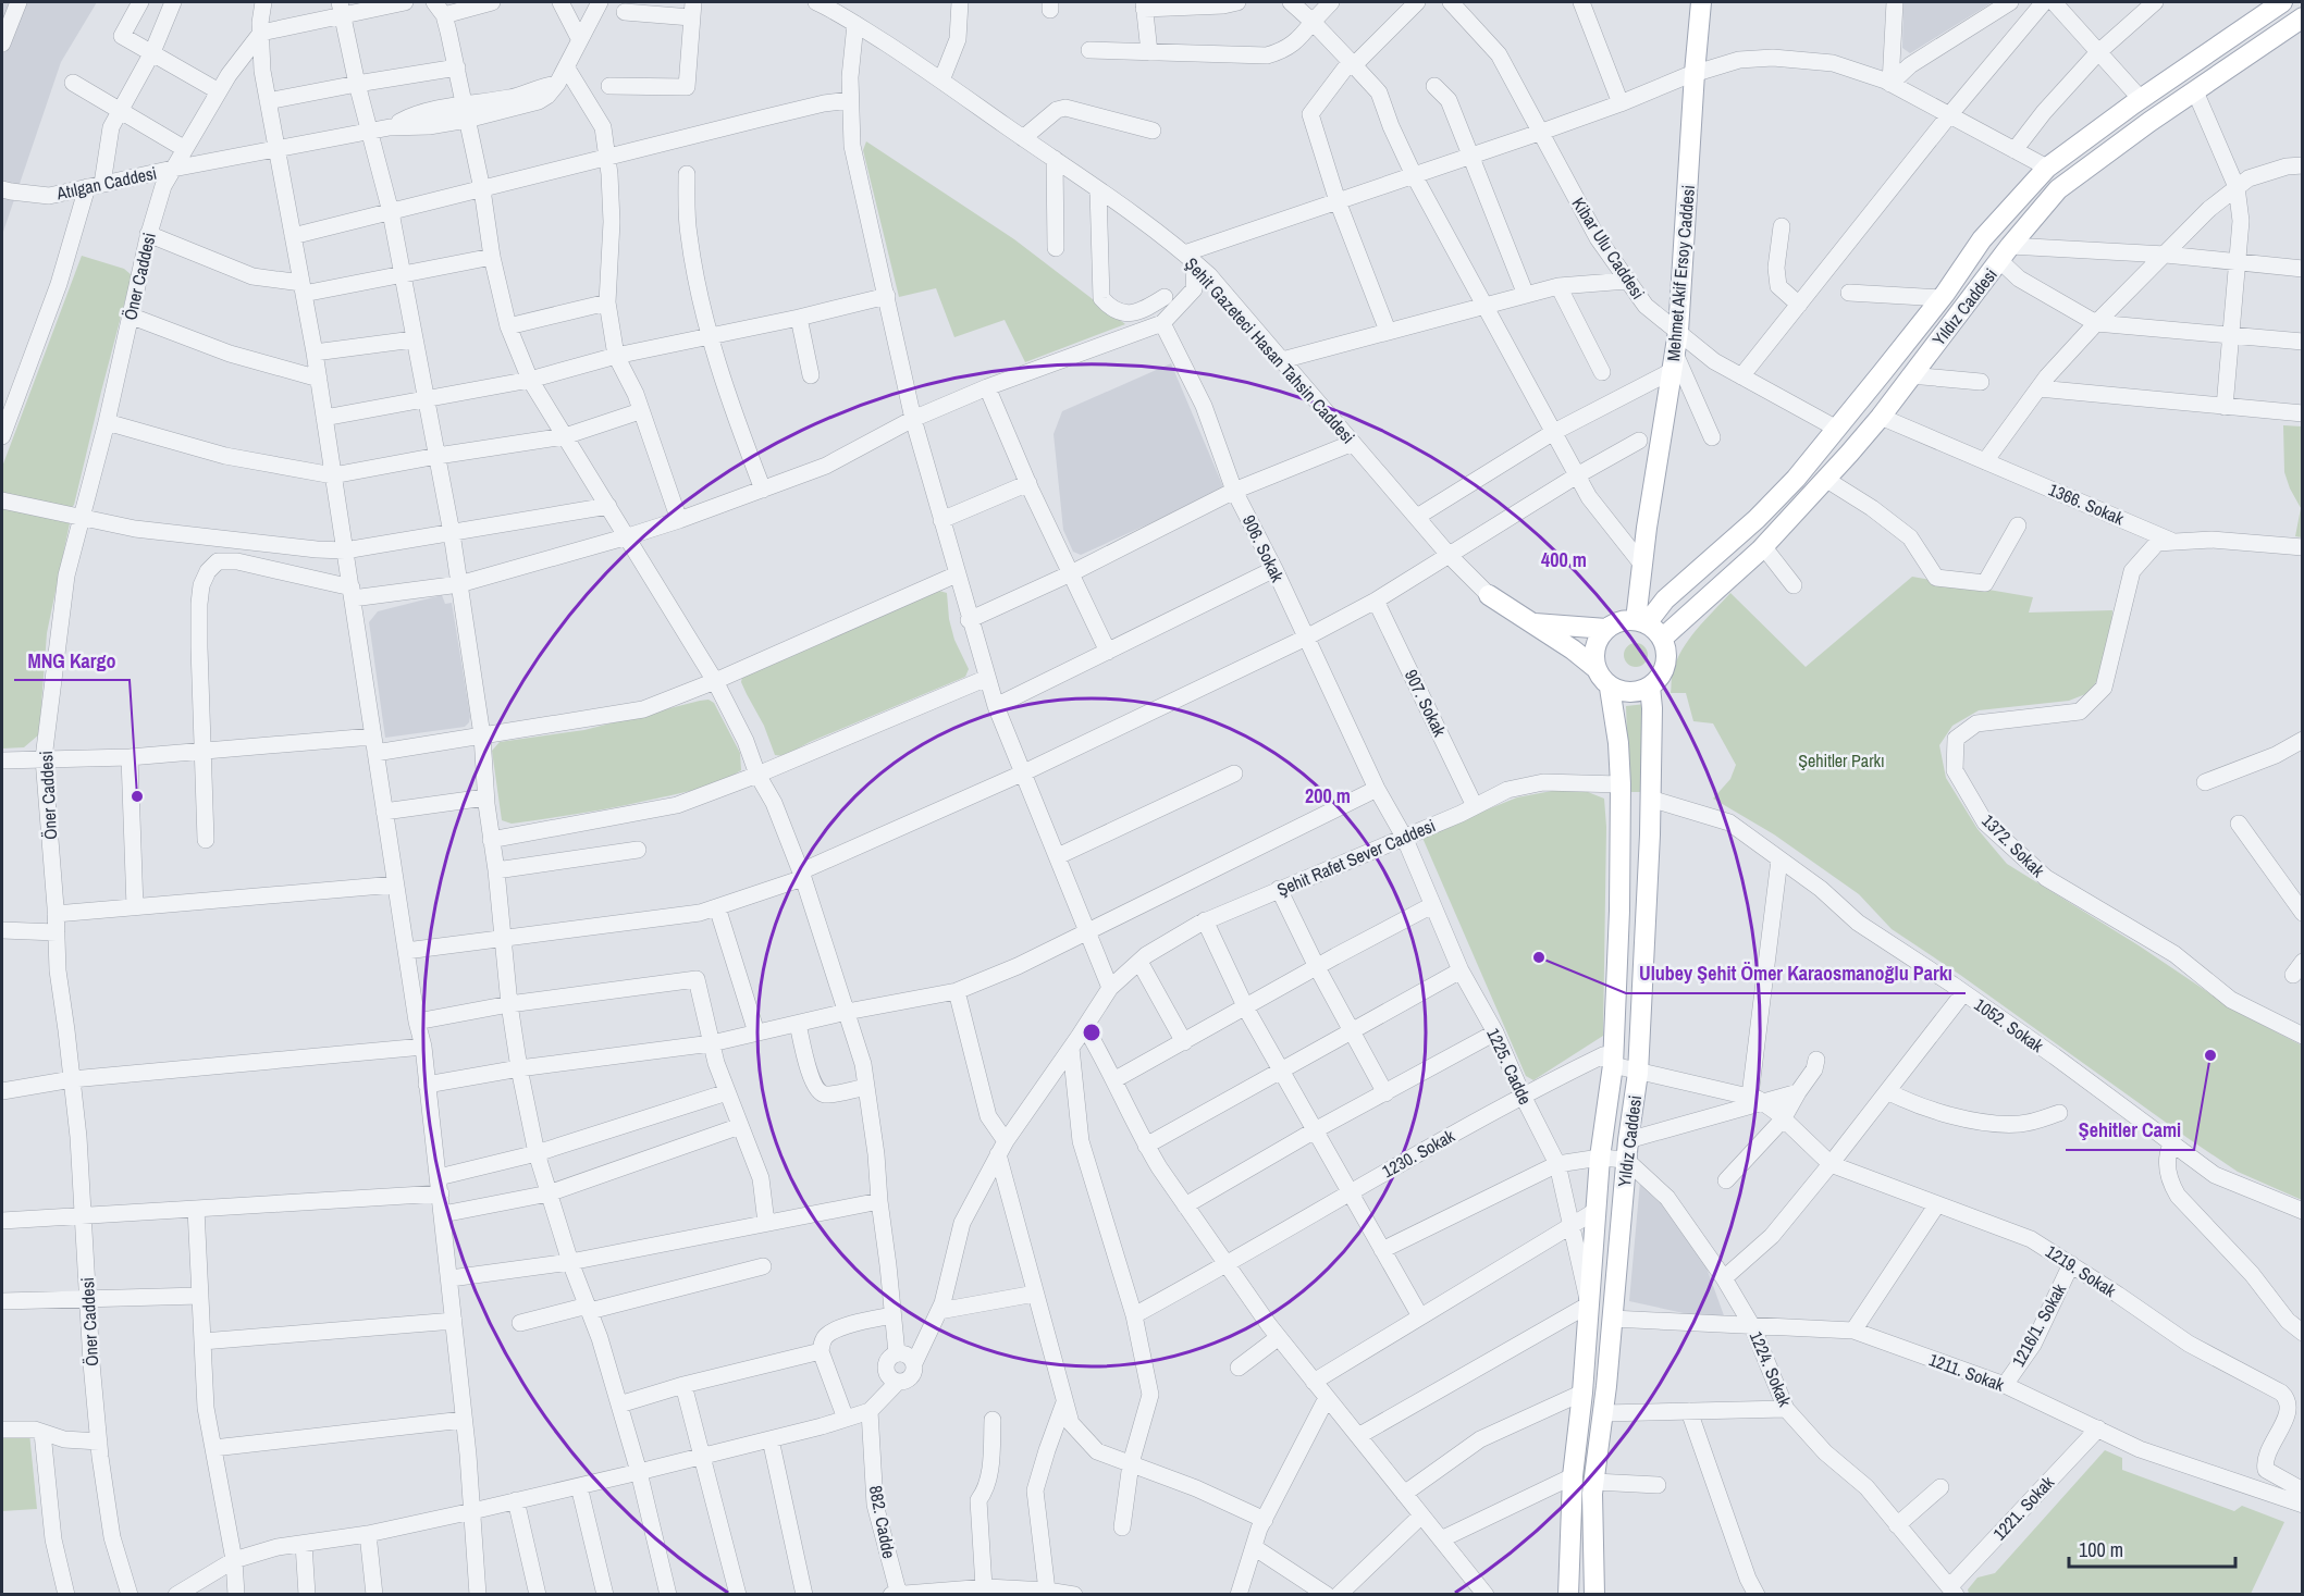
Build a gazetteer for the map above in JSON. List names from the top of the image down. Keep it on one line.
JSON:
{"streets":{"main road":["Mehmet Akif Ersoy Caddesi","Yıldız Caddesi","Şehit Gazeteci Hasan Tahsin Caddesi"],"street":["Atılgan Caddesi","Kibar Ulu Caddesi","Öner Caddesi","1366. Sokak","906. Sokak","907. Sokak","1372. Sokak","Şehit Rafet Sever Caddesi","1052. Sokak","1225. Cadde","1230. Sokak","1219. Sokak","1216/1. Sokak","1224. Sokak","1211. Sokak","1221. Sokak","882. Cadde"]},"crossings":[["Atılgan Caddesi","Öner Caddesi"],["Kibar Ulu Caddesi","Mehmet Akif Ersoy Caddesi"],["Kibar Ulu Caddesi","Yıldız Caddesi"],["Mehmet Akif Ersoy Caddesi","Yıldız Caddesi"],["Mehmet Akif Ersoy Caddesi","Şehit Gazeteci Hasan Tahsin Caddesi"],["Yıldız Caddesi","Şehit Gazeteci Hasan Tahsin Caddesi"],["Yıldız Caddesi","1366. Sokak"],["Yıldız Caddesi","Şehit Rafet Sever Caddesi"],["Yıldız Caddesi","1052. Sokak"],["Yıldız Caddesi","1225. Cadde"],["Yıldız Caddesi","1230. Sokak"],["Yıldız Caddesi","1224. Sokak"],["Yıldız Caddesi","1211. Sokak"],["1366. Sokak","1372. Sokak"],["906. Sokak","Şehit Rafet Sever Caddesi"],["906. Sokak","1225. Cadde"],["907. Sokak","Şehit Rafet Sever Caddesi"],["Şehit Rafet Sever Caddesi","1225. Cadde"],["1225. Cadde","1230. Sokak"],["1219. Sokak","1216/1. Sokak"],["1216/1. Sokak","1211. Sokak"],["1224. Sokak","1211. Sokak"],["1224. Sokak","1221. Sokak"],["1211. Sokak","1221. Sokak"]],"parks":["Şehitler Parkı"],"places":["MNG Kargo","Ulubey Şehit Ömer Karaosmanoğlu Parkı","Şehitler Cami"],"scale_bar":"100 m","rings":["400 m","200 m"]}
